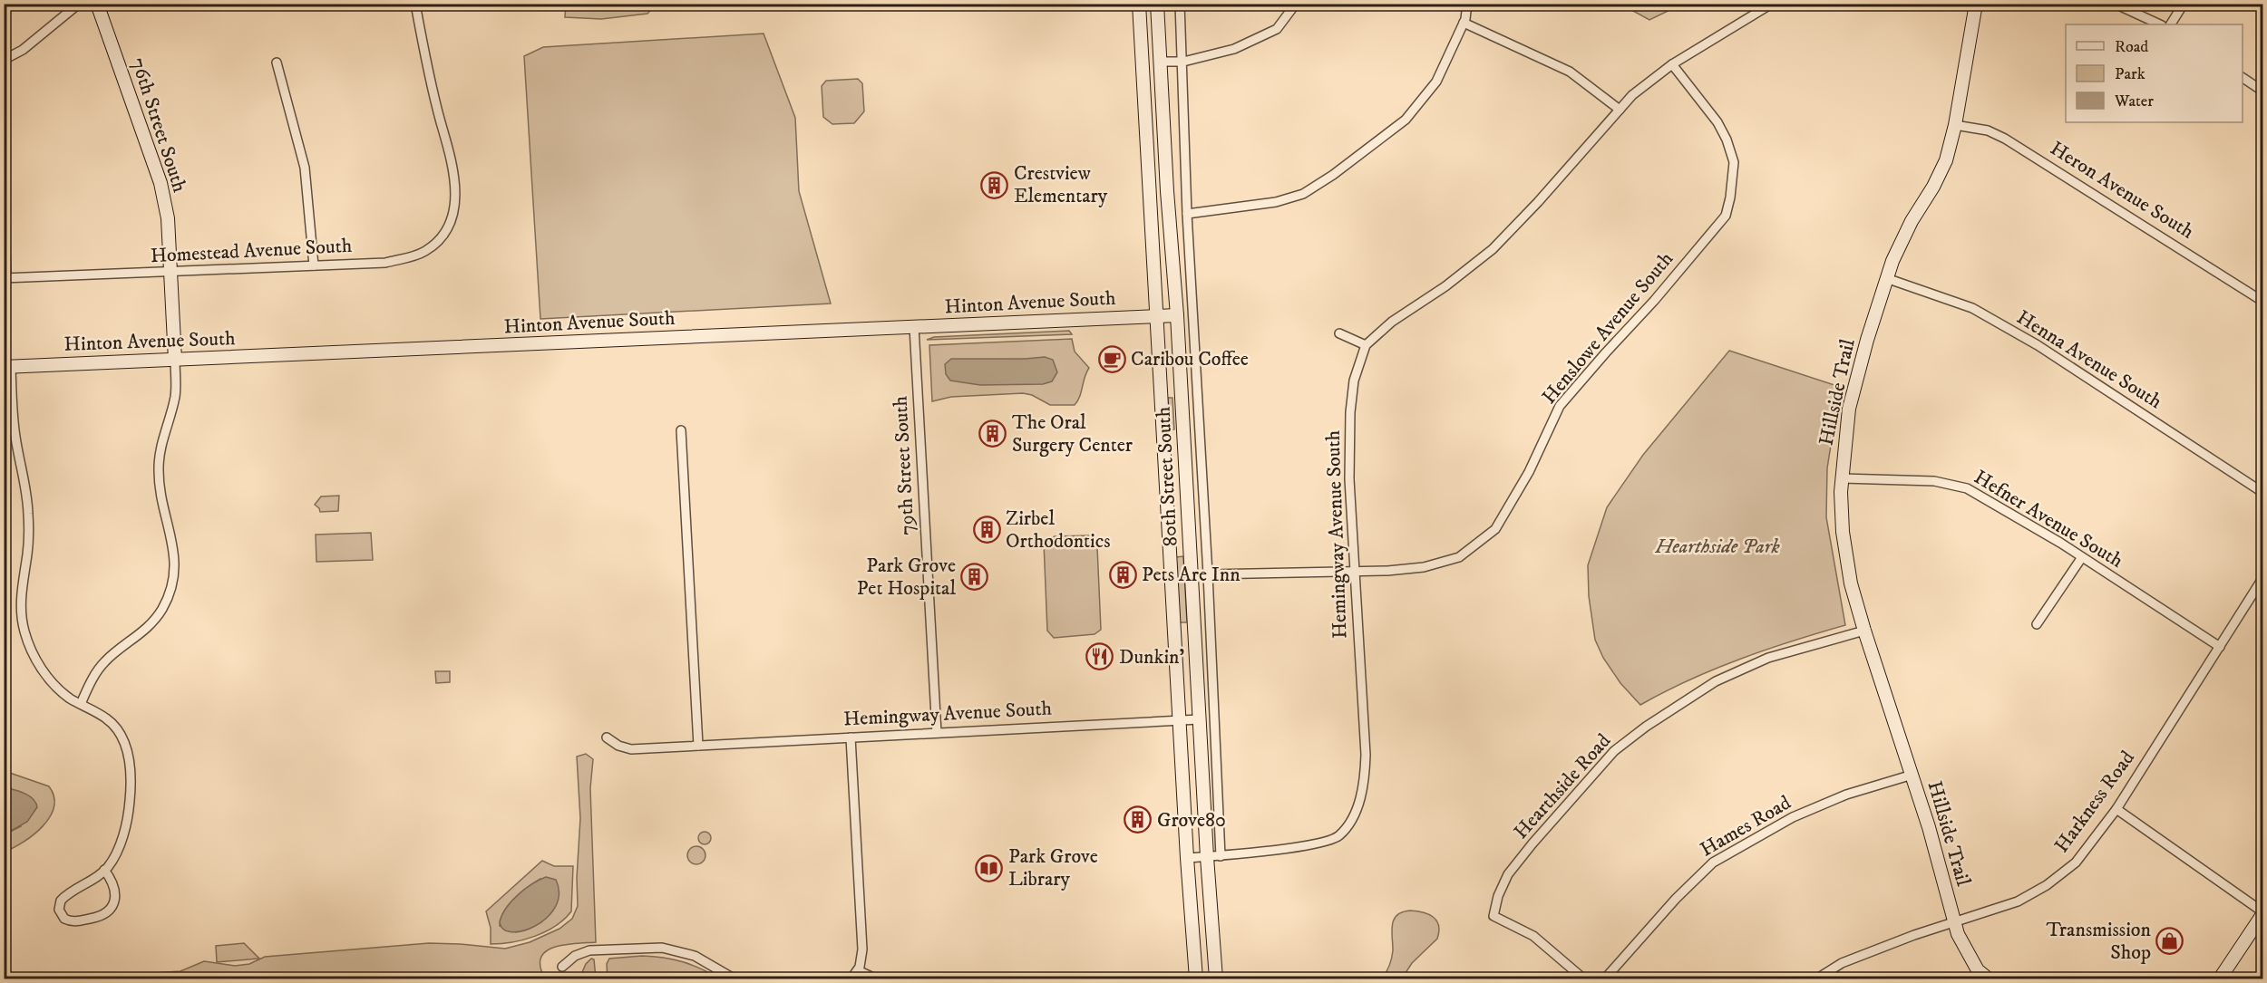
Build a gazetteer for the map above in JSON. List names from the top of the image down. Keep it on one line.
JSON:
{"streets":{"main road":["76th Street South","Hinton Avenue South","Hillside Trail","80th Street South"],"street":["Heron Avenue South","Homestead Avenue South","Henslowe Avenue South","Henna Avenue South","79th Street South","Hefner Avenue South","Hemingway Avenue South","Hearthside Road","Harkness Road","Hames Road"]},"crossings":[["76th Street South","Homestead Avenue South"],["76th Street South","Hinton Avenue South"],["Heron Avenue South","Hillside Trail"],["Hinton Avenue South","79th Street South"],["Hinton Avenue South","80th Street South"],["Henslowe Avenue South","80th Street South"],["Henslowe Avenue South","Hemingway Avenue South"],["Henna Avenue South","Hillside Trail"],["Hillside Trail","Hefner Avenue South"],["Hillside Trail","Hearthside Road"],["Hillside Trail","Harkness Road"],["Hillside Trail","Hames Road"],["79th Street South","Hemingway Avenue South"],["80th Street South","Hemingway Avenue South"],["Hefner Avenue South","Harkness Road"]],"parks":["Hearthside Park"],"places":{"building":["Crestview Elementary","The Oral Surgery Center","Zirbel Orthodontics","Pets Are Inn","Park Grove Pet Hospital","Grove80"],"cafe":["Caribou Coffee"],"restaurant":["Dunkin'"],"library":["Park Grove Library"],"shop":["Transmission Shop"]},"legend":["Road","Park","Water"]}
